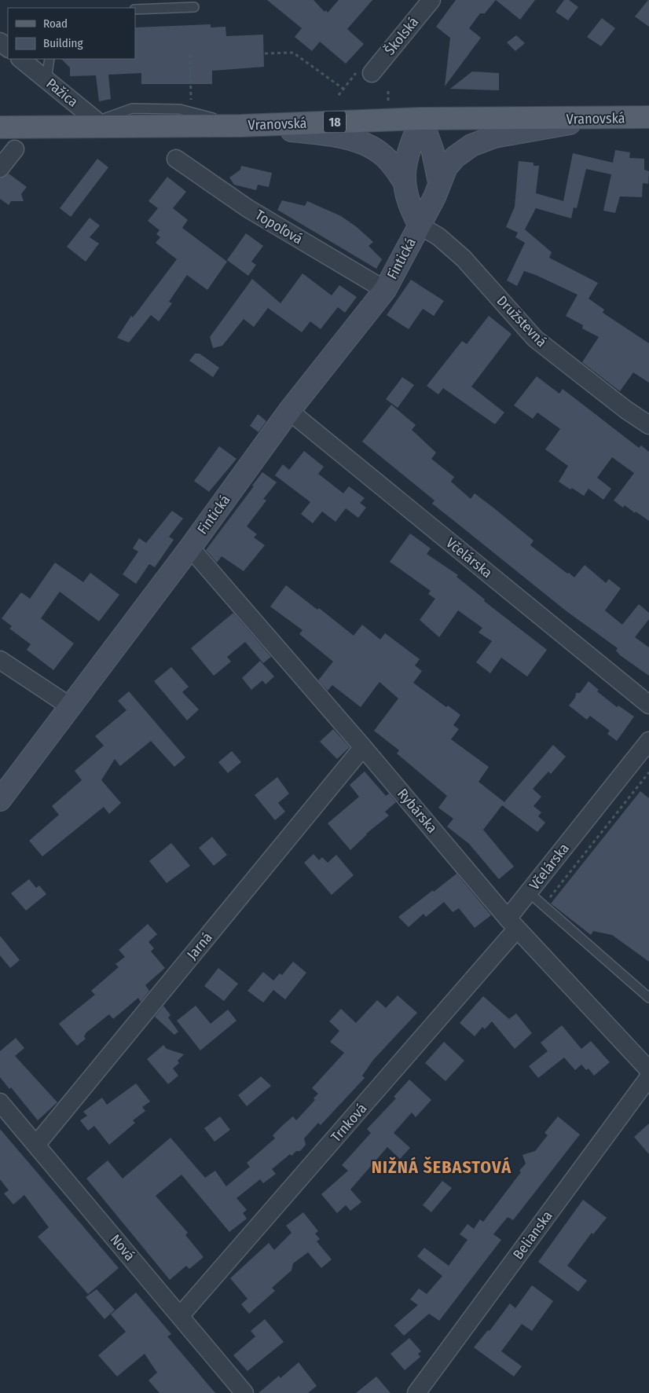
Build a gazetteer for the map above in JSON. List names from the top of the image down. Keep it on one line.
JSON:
{"streets":{"main road":["Vranovská","18"],"street":["Školská","Pažica","Topoľová","Fintická","Družstevná","Včelárska","Rybárska","Jarná","Trnková","Belianska","Nová"]},"crossings":[["Pažica","Vranovská"],["Vranovská","Fintická"],["Topoľová","Fintická"],["Fintická","Družstevná"],["Fintická","Včelárska"],["Fintická","Rybárska"],["Včelárska","Rybárska"],["Včelárska","Trnková"],["Rybárska","Jarná"],["Rybárska","Trnková"],["Jarná","Nová"],["Trnková","Nová"]],"districts":["NIŽNÁ ŠEBASTOVÁ"],"legend":["Road","Building"]}
